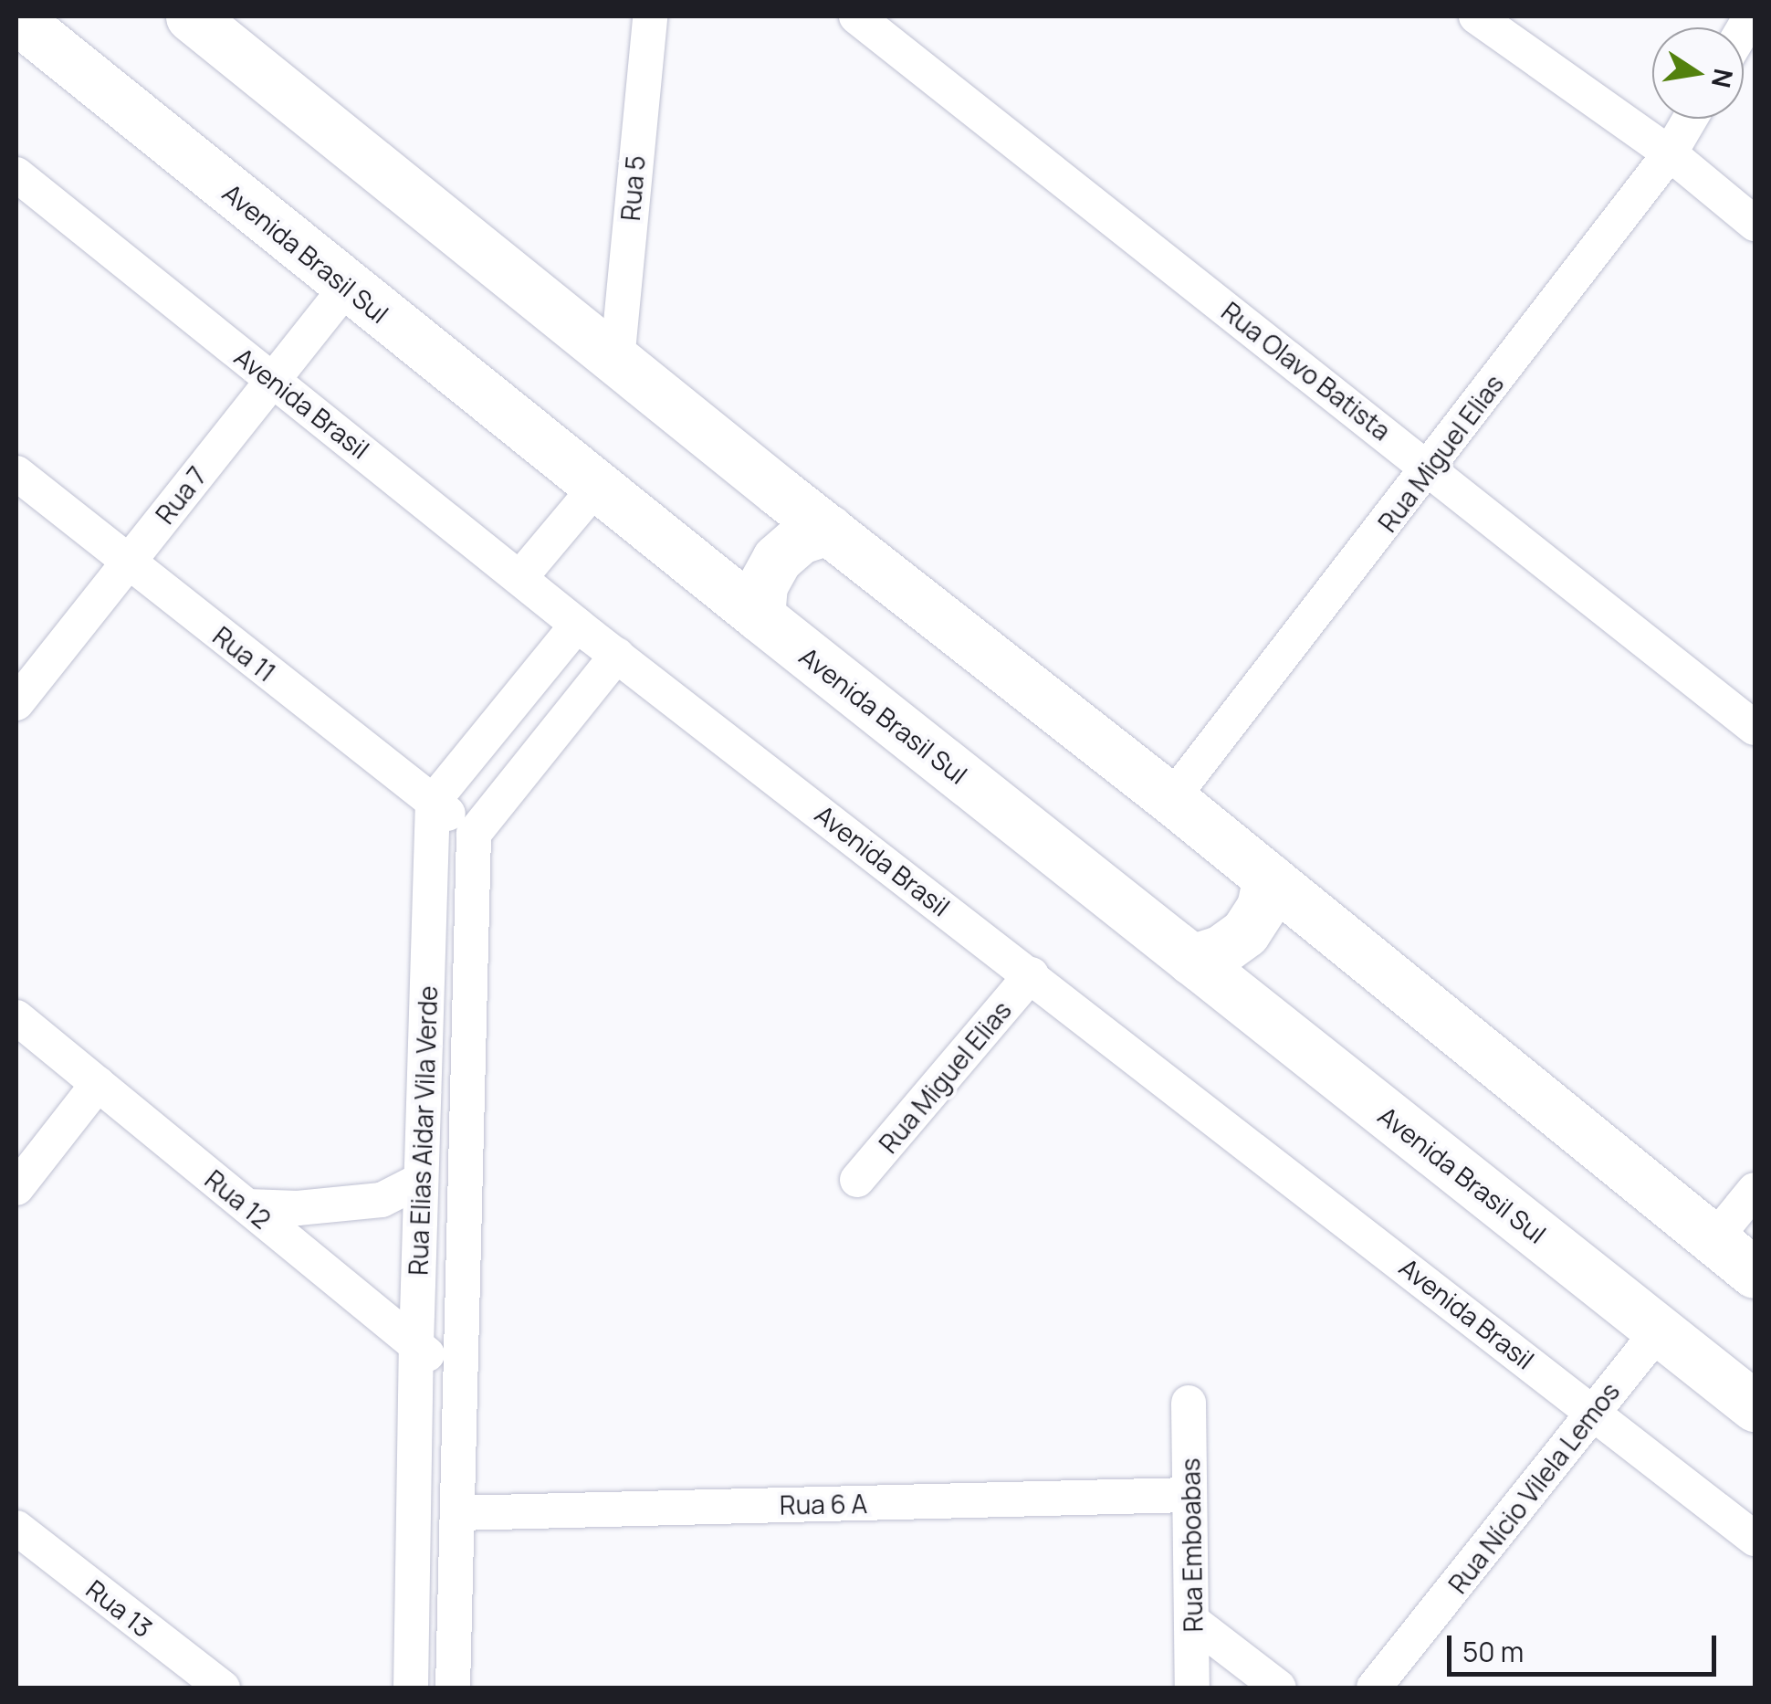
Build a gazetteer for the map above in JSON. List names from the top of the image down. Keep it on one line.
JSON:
{"streets":{"main road":["Avenida Brasil Sul"],"street":["Rua 5","Rua Olavo Batista","Avenida Brasil","Rua Miguel Elias","Rua 7","Rua 11","Rua Elias Aidar Vila Verde","Rua 12","Rua Nício Vilela Lemos","Rua 6 A","Rua Emboabas","Rua 13"]},"crossings":[["Avenida Brasil Sul","Rua 7"],["Avenida Brasil Sul","Rua Nício Vilela Lemos"],["Rua Olavo Batista","Rua Miguel Elias"],["Avenida Brasil","Rua Miguel Elias"],["Avenida Brasil","Rua 7"],["Avenida Brasil","Rua Nício Vilela Lemos"],["Rua 7","Rua 11"],["Rua 11","Rua Elias Aidar Vila Verde"],["Rua Elias Aidar Vila Verde","Rua 12"],["Rua Elias Aidar Vila Verde","Rua 6 A"],["Rua 6 A","Rua Emboabas"]],"scale_bar":"50 m","north":"right"}
